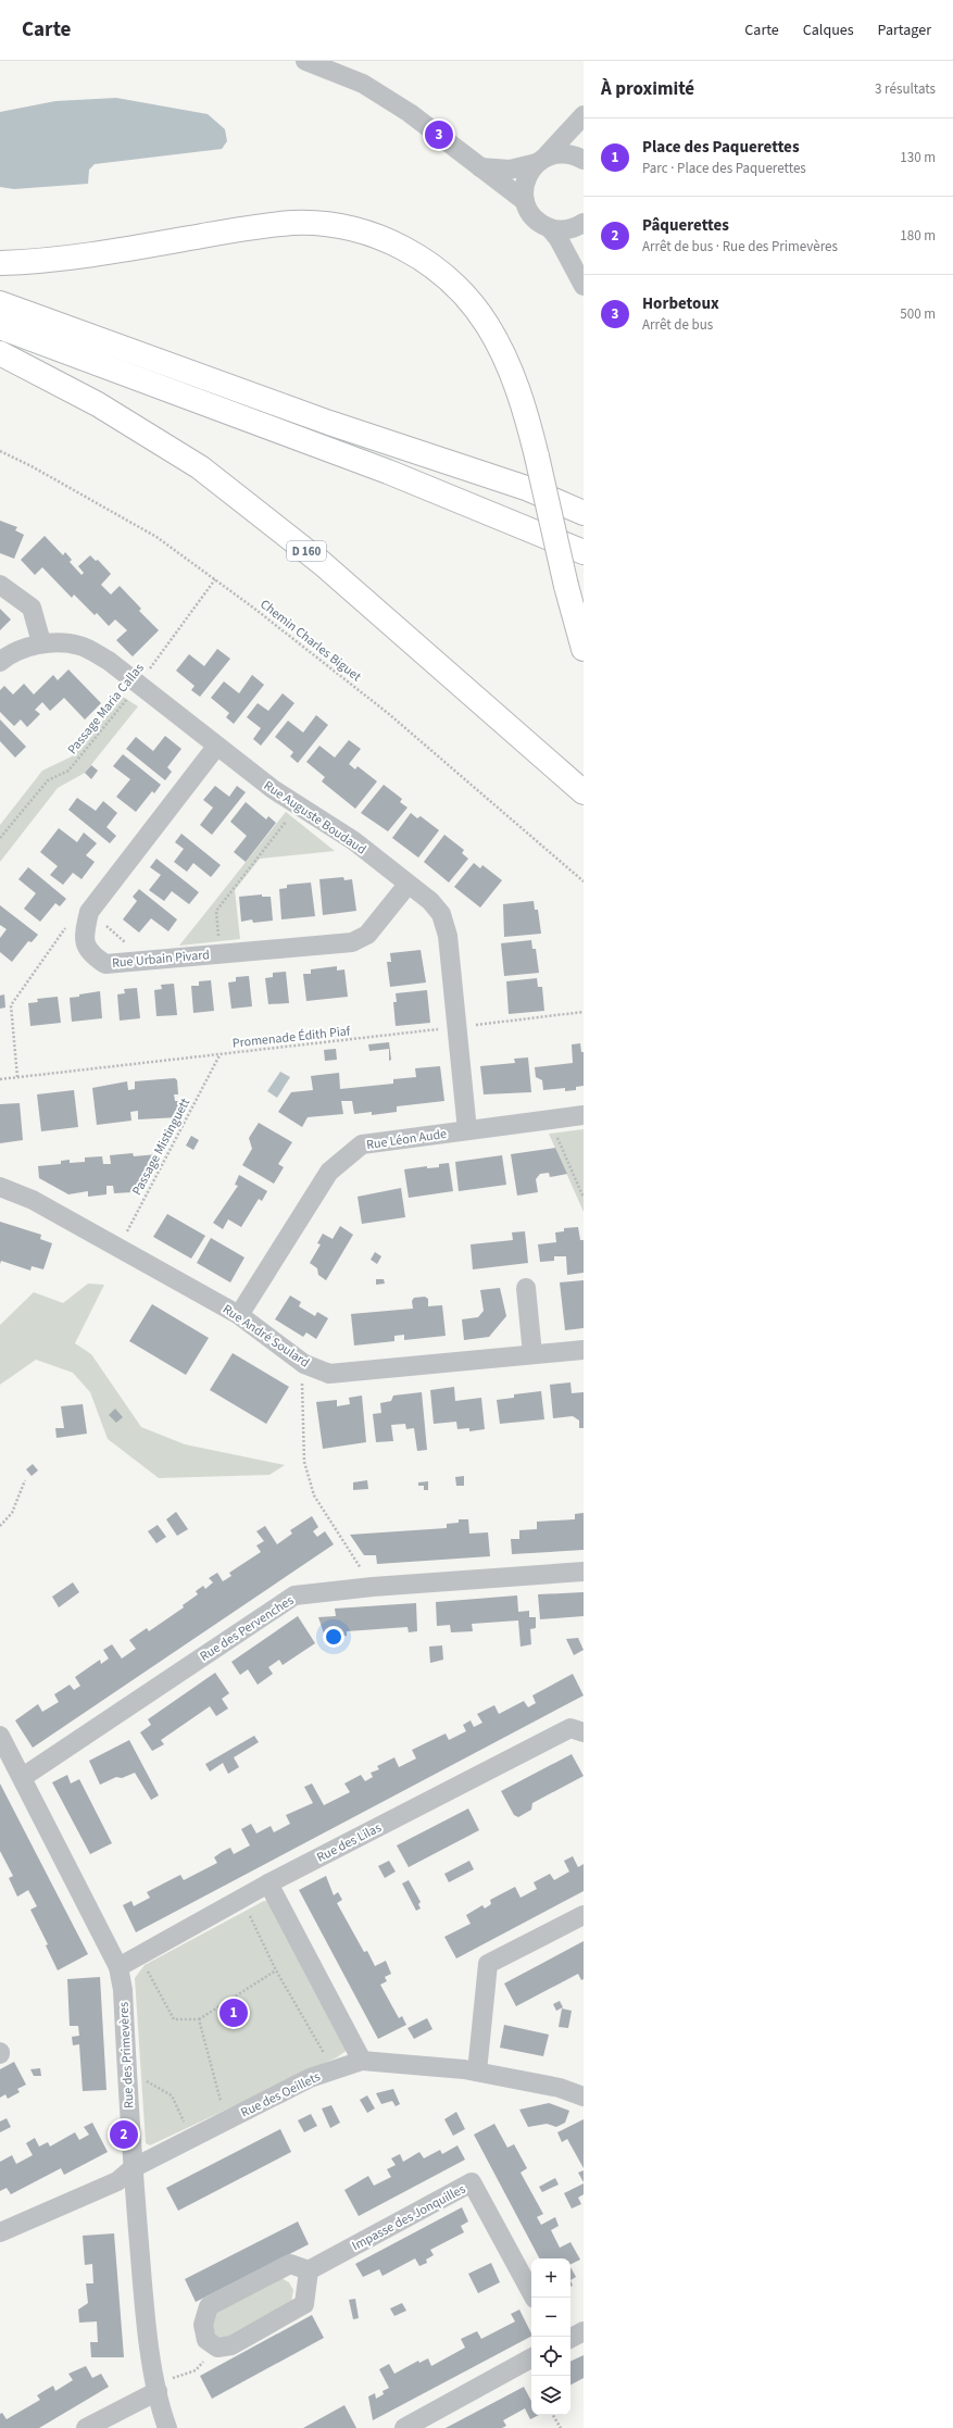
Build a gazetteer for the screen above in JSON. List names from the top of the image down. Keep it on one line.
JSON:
{"streets":{"highway":["D 160"],"street":["Rue Auguste Boudaud","Rue Urbain Pivard","Rue Léon Aude","Rue André Soulard","Rue des Pervenches","Rue des Lilas","Rue des Primevères","Rue des Oeillets","Impasse des Jonquilles"],"path":["Chemin Charles Biguet","Passage Maria Callas","Promenade Édith Piaf","Passage Mistinguett"]},"crossings":[["Chemin Charles Biguet","Passage Maria Callas"],["Passage Maria Callas","Rue Auguste Boudaud"],["Rue Auguste Boudaud","Rue Urbain Pivard"],["Rue Auguste Boudaud","Promenade Édith Piaf"],["Rue Auguste Boudaud","Rue Léon Aude"],["Promenade Édith Piaf","Passage Mistinguett"],["Rue Léon Aude","Rue André Soulard"],["Passage Mistinguett","Rue André Soulard"],["Rue des Pervenches","Rue des Primevères"],["Rue des Lilas","Rue des Primevères"],["Rue des Primevères","Rue des Oeillets"]],"page":{"header":"Carte","nav":["Carte","Calques","Partager"],"heading":["À proximité","3 résultats"],"list":[{"mark":"1","name":"Place des Paquerettes","note":"Parc · Place des Paquerettes","value":"130 m"},{"mark":"2","name":"Pâquerettes","note":"Arrêt de bus · Rue des Primevères","value":"180 m"},{"mark":"3","name":"Horbetoux","note":"Arrêt de bus","value":"500 m"}],"pins":["3","1","2"],"map_buttons":["+","−"]}}
